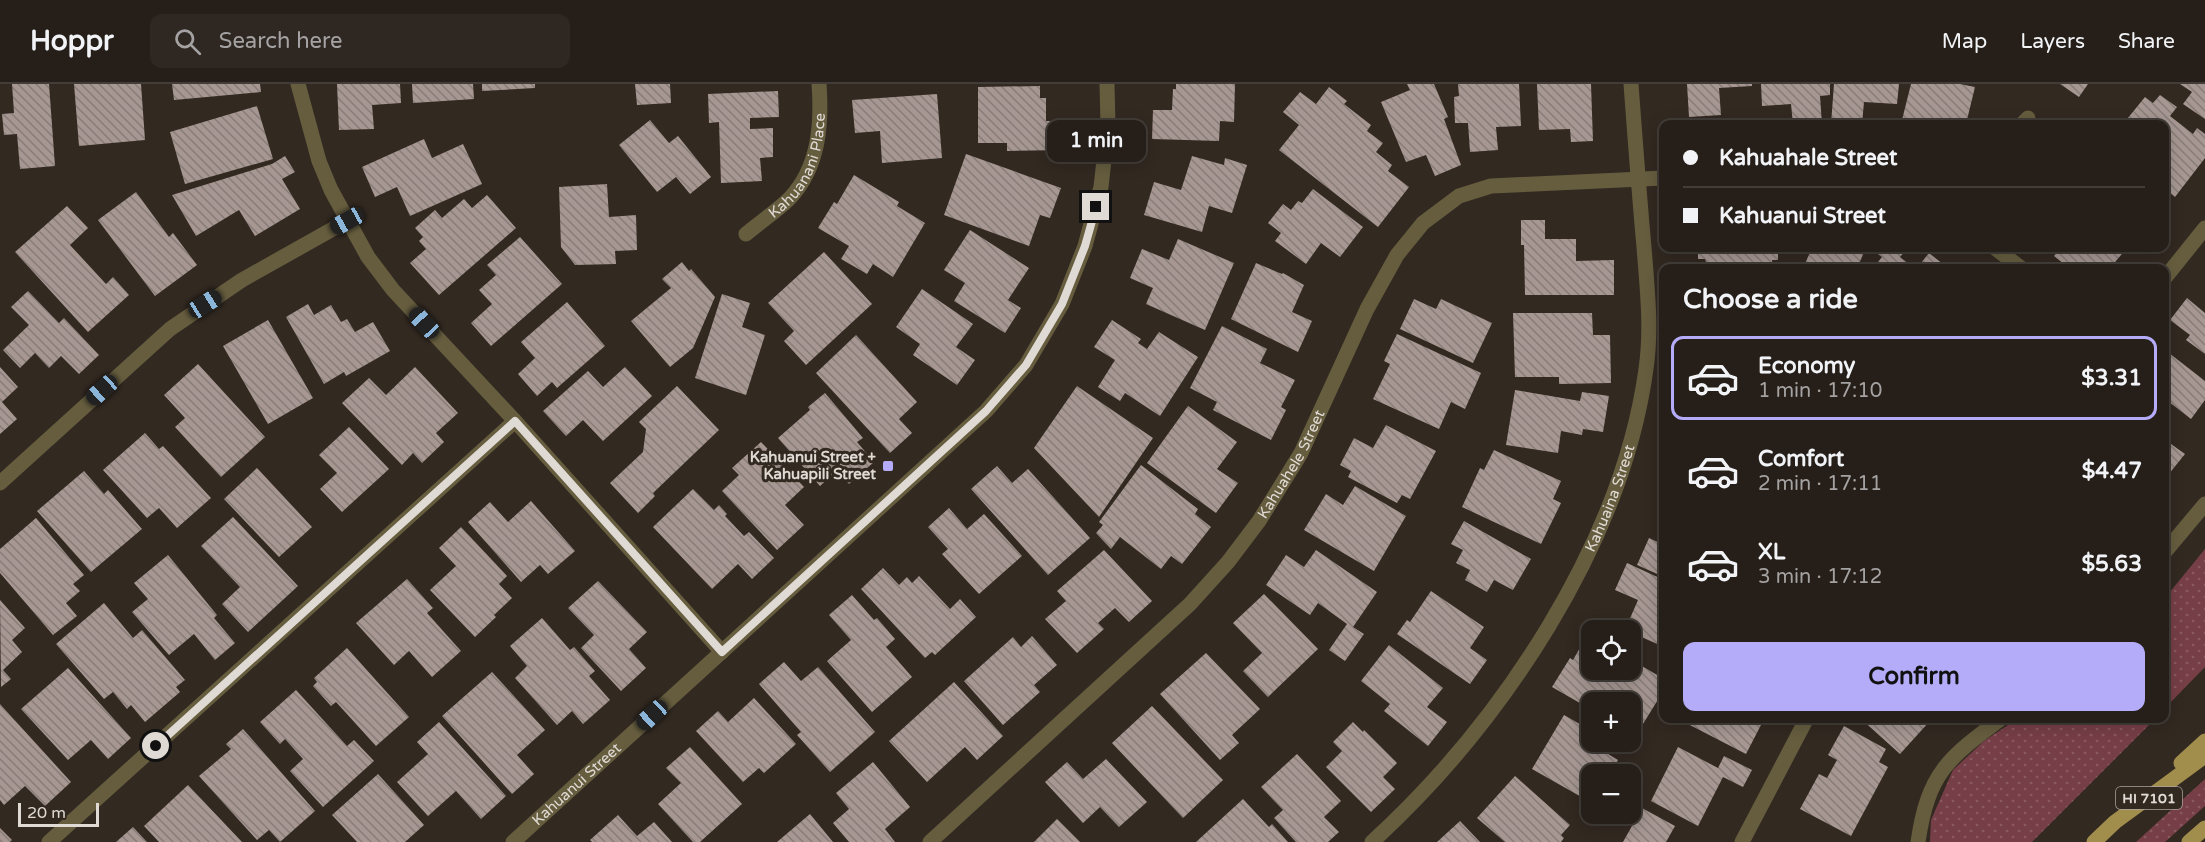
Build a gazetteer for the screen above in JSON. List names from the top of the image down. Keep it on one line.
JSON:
{"streets":{"main road":["HI 7101"],"street":["Kahuanani Place","Kahuahele Street","Kahuaina Street","Kahuanui Street"]},"crossings":[["Kahuahele Street","Kahuaina Street"]],"places":{"transit":["Kahuanui Street + Kahuapili Street"]},"scale_bar":"20 m","page":{"header":"Hoppr","search":"Search here","nav":["Map","Layers","Share"],"bubble":"1 min","banner":["Kahuahale Street","Kahuanui Street"],"heading":"Choose a ride","list":[{"name":"Economy","note":"1 min · 17:10","value":"$3.31"},{"name":"Comfort","note":"2 min · 17:11","value":"$4.47"},{"name":"XL","note":"3 min · 17:12","value":"$5.63"}],"map_buttons":["+","−"],"buttons":"Confirm","scale":"20 m"}}
